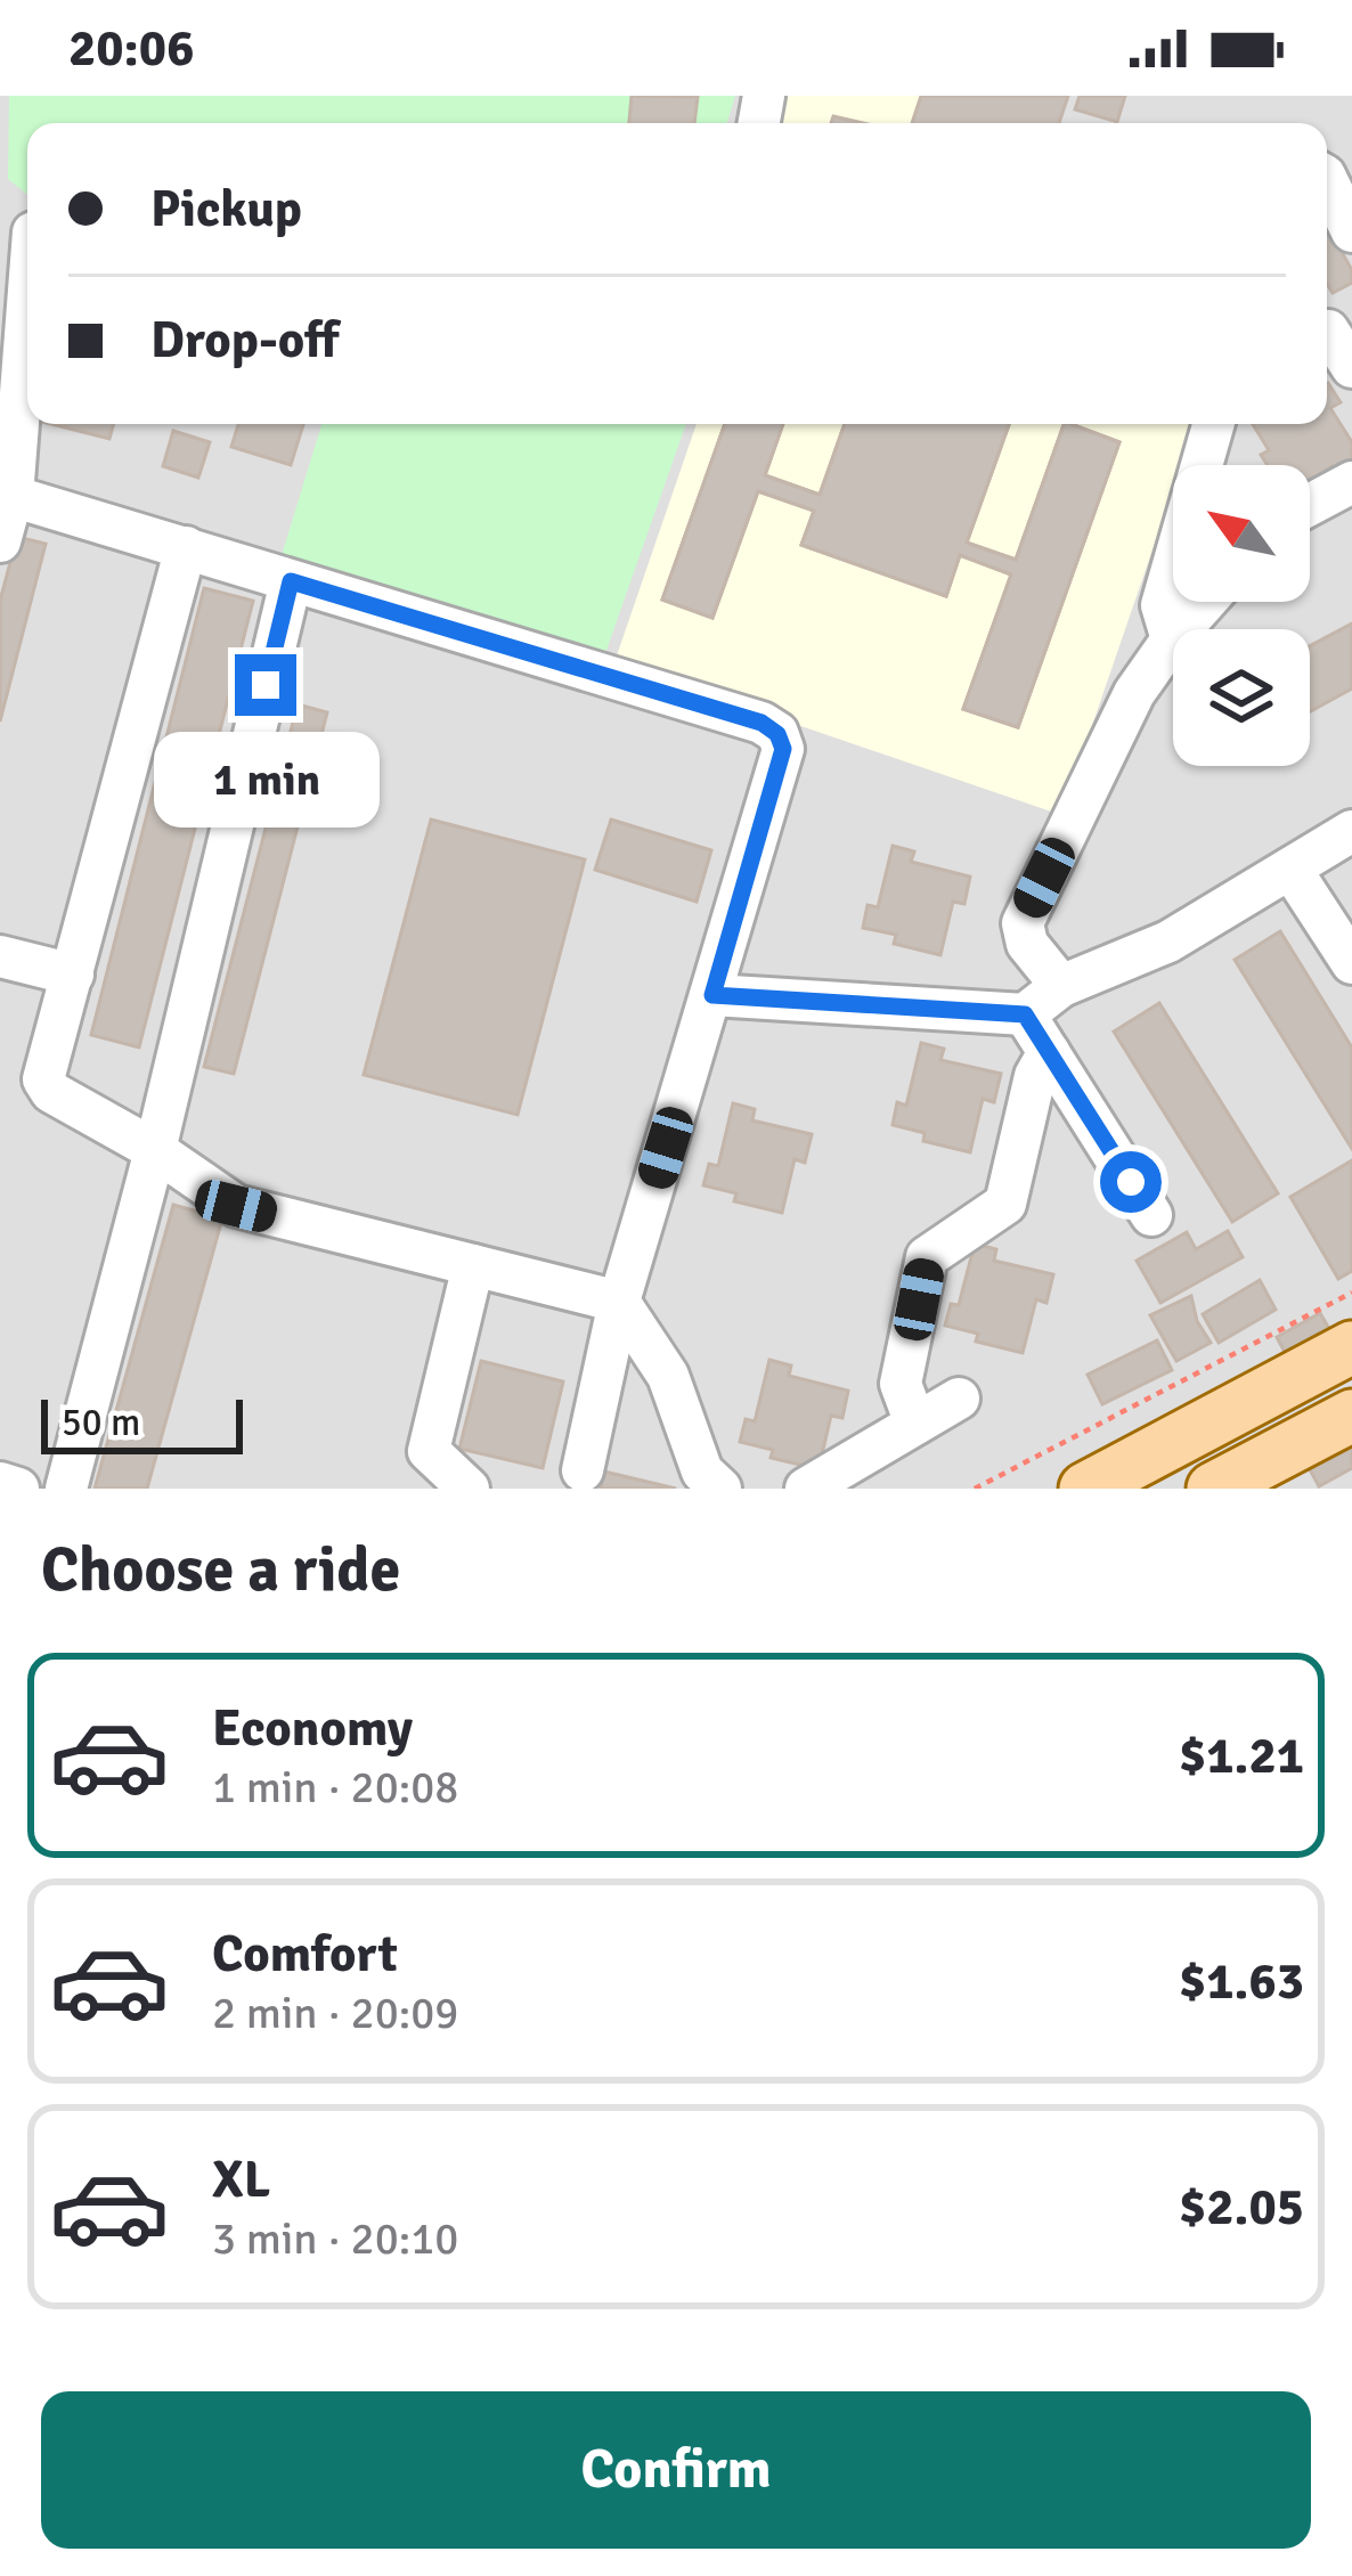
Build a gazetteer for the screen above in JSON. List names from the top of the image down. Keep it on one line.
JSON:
{"scale_bar":"50 m","north":"top left","page":{"status":"20:06","banner":["Pickup","Drop-off"],"bubble":"1 min","scale":"50 m","heading":"Choose a ride","list":[{"name":"Economy","note":"1 min · 20:08","value":"$1.21"},{"name":"Comfort","note":"2 min · 20:09","value":"$1.63"},{"name":"XL","note":"3 min · 20:10","value":"$2.05"}],"buttons":"Confirm"}}
